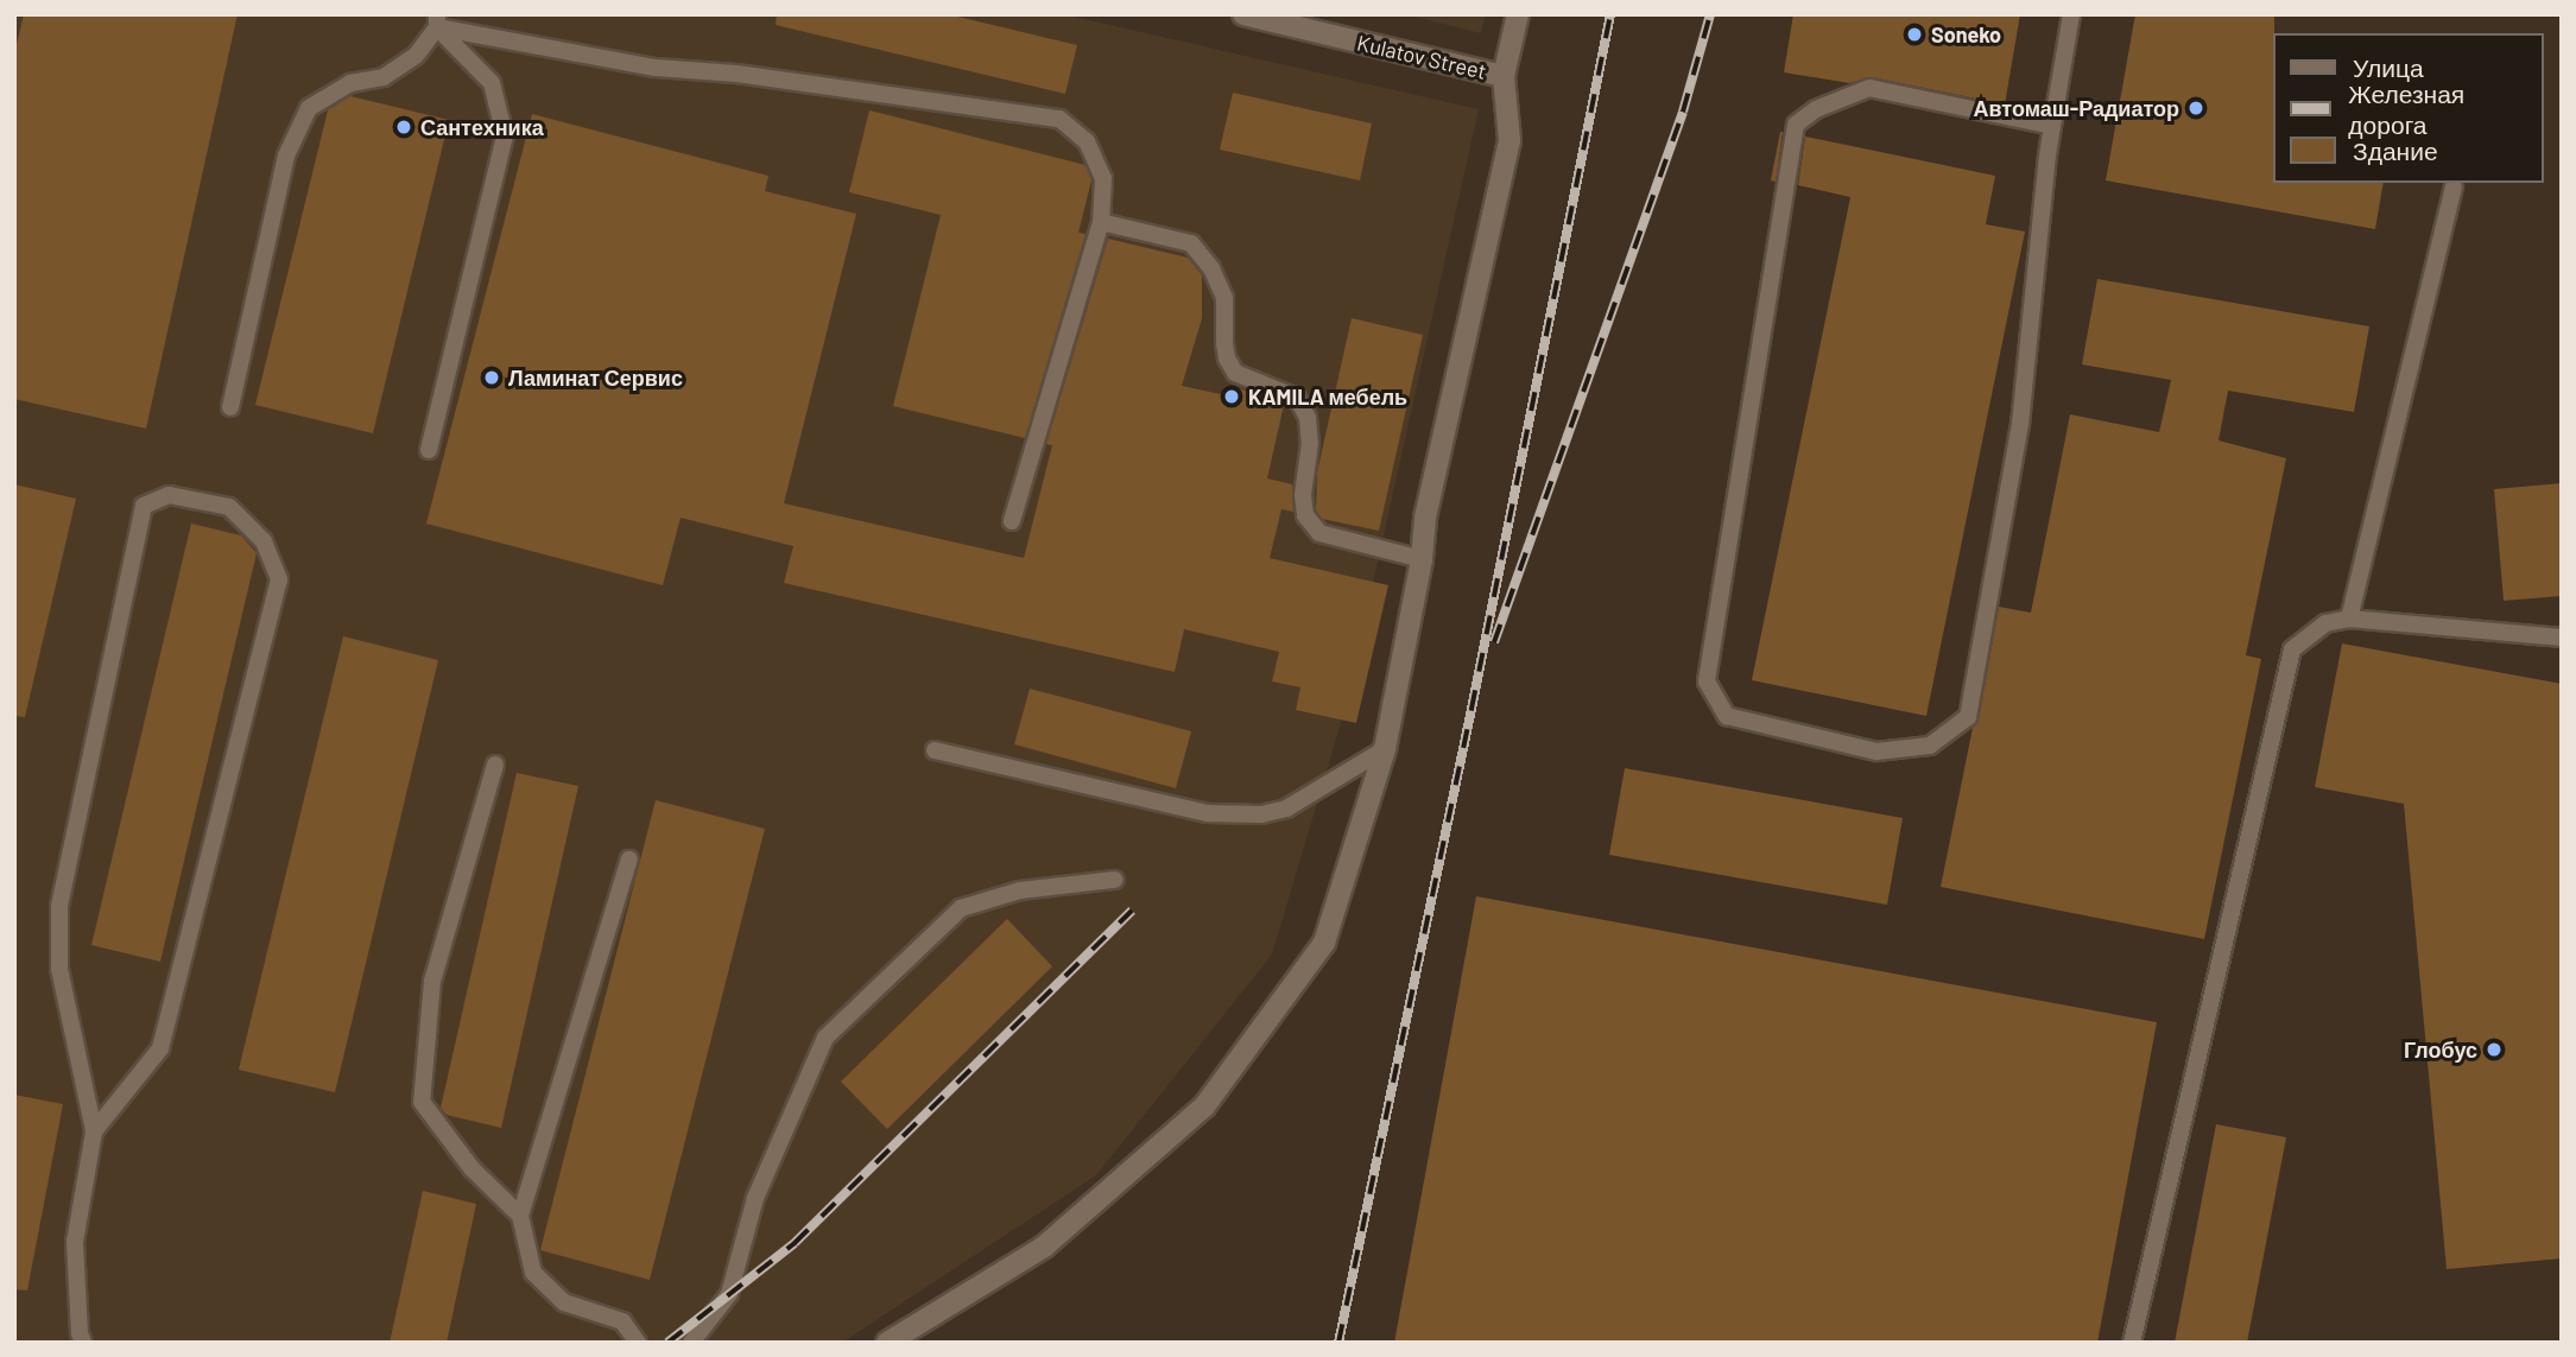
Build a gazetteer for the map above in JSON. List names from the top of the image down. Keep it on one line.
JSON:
{"streets":{"street":["Kulatov Street"]},"places":["Soneko","Автомаш-Радиатор","Сантехника","Ламинат Сервис","KAMILA мебель","Глобус"],"legend":["Улица","Железная дорога","Здание"]}
